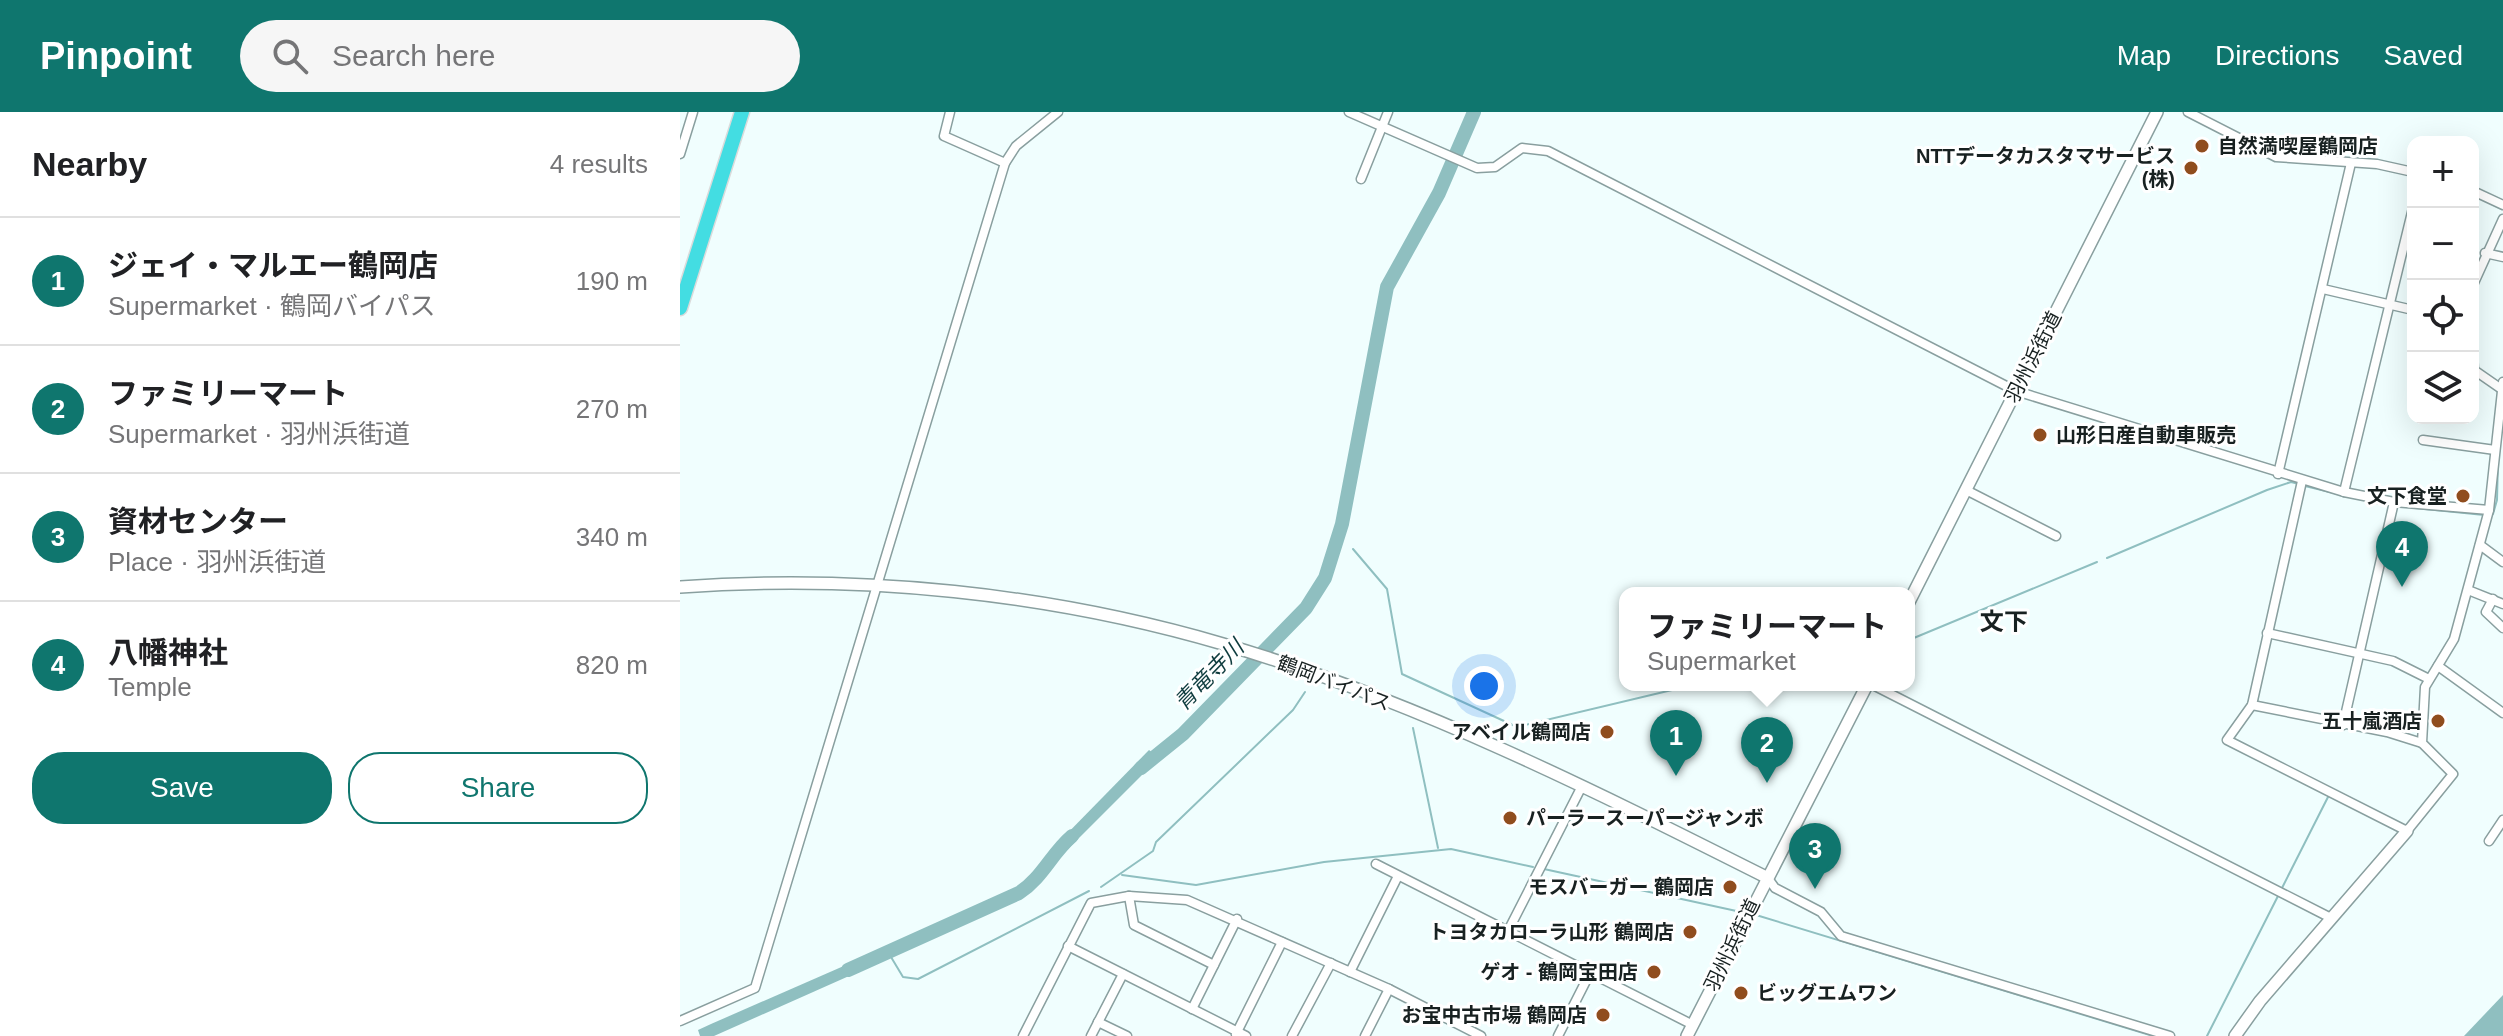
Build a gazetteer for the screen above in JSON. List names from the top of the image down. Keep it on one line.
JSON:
{"streets":{"main road":["羽州浜街道","鶴岡バイパス"]},"crossings":[["羽州浜街道","鶴岡バイパス"]],"districts":["文下"],"water":["青竜寺川"],"places":["自然満喫屋鶴岡店","NTTデータカスタマサービス (株)","山形日産自動車販売","文下食堂","五十嵐酒店","アベイル鶴岡店","パーラースーパージャンボ","モスバーガー 鶴岡店","トヨタカローラ山形 鶴岡店","ゲオ - 鶴岡宝田店","ビッグエムワン","お宝中古市場 鶴岡店"],"page":{"header":"Pinpoint","search":"Search here","nav":["Map","Directions","Saved"],"heading":["Nearby","4 results"],"map_buttons":["+","−"],"list":[{"mark":"1","name":"ジェイ・マルエー鶴岡店","note":"Supermarket · 鶴岡バイパス","value":"190 m"},{"mark":"2","name":"ファミリーマート","note":"Supermarket · 羽州浜街道","value":"270 m"},{"mark":"3","name":"資材センター","note":"Place · 羽州浜街道","value":"340 m"},{"mark":"4","name":"八幡神社","note":"Temple","value":"820 m"}],"pins":["4","1","2","3"],"popup":["ファミリーマート","Supermarket"],"buttons":["Save","Share"]}}
